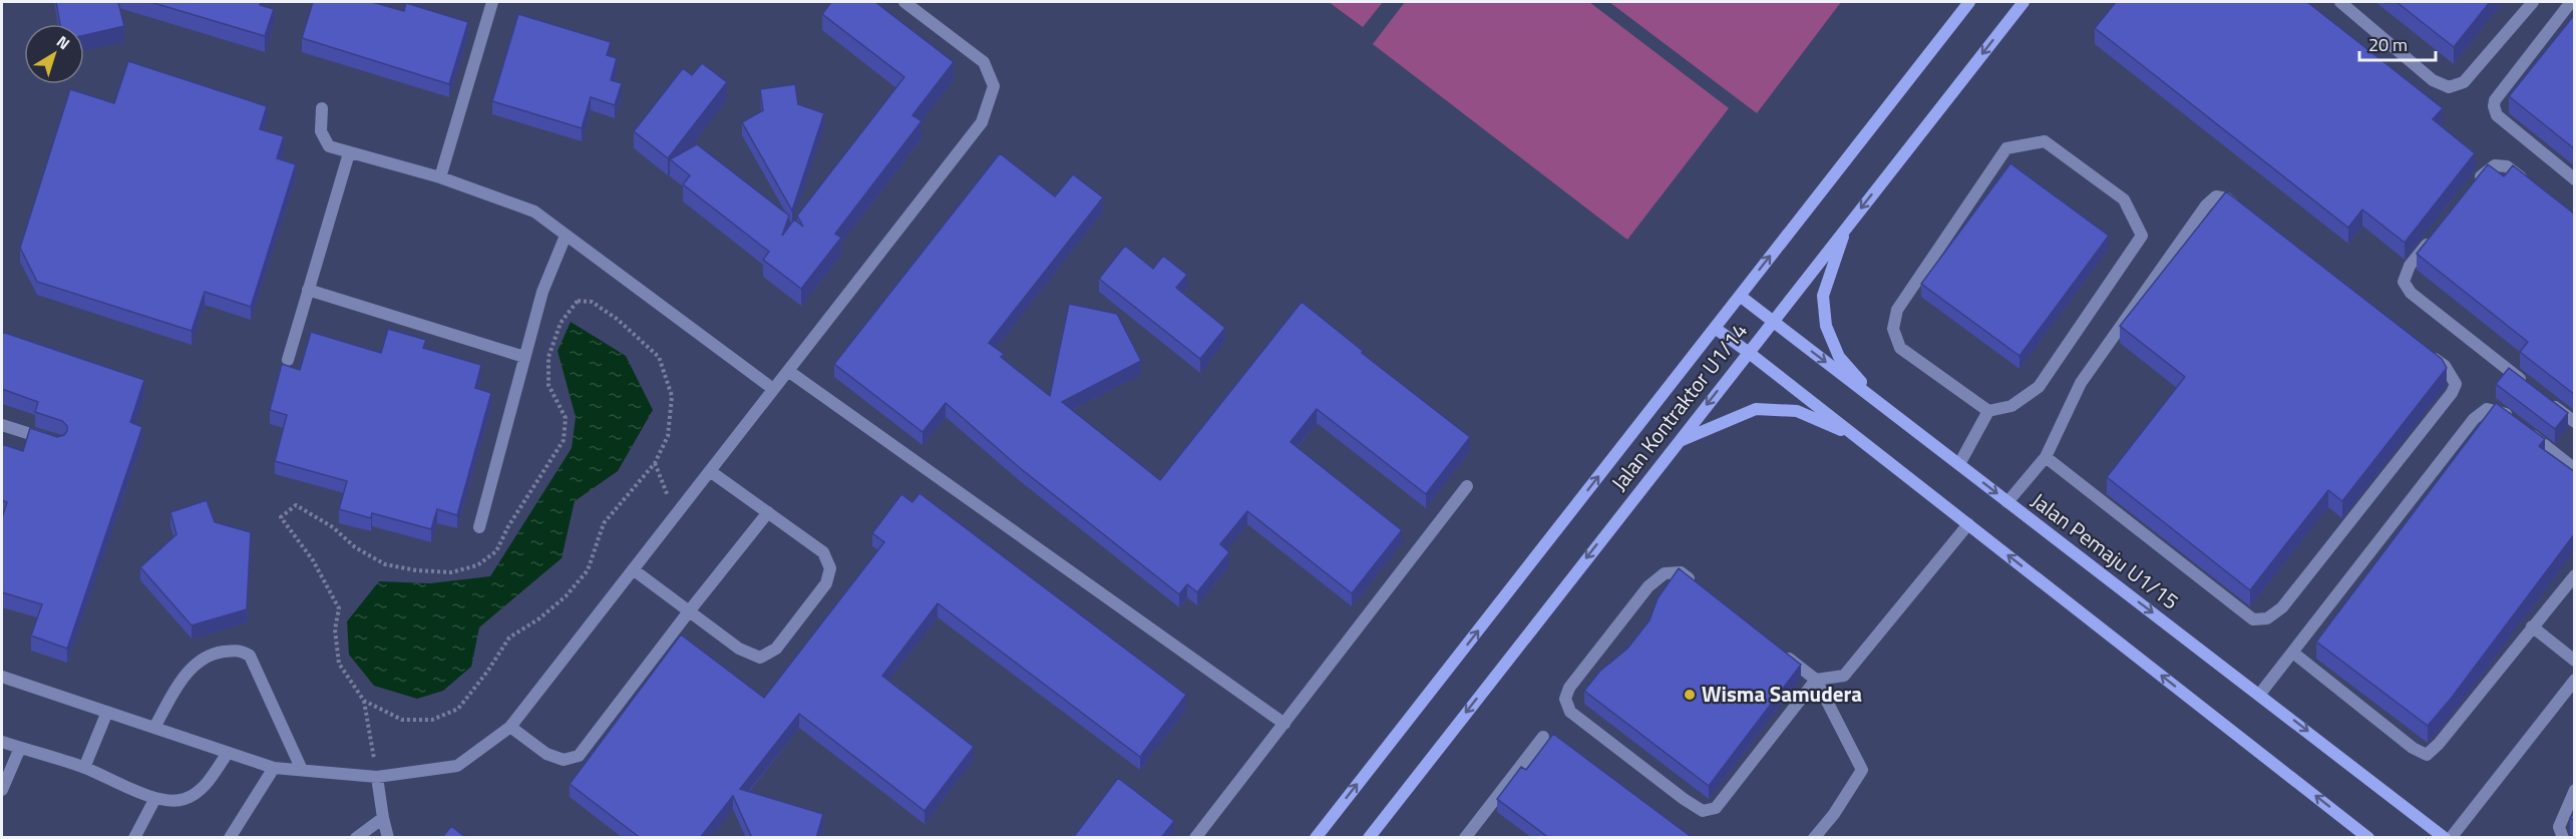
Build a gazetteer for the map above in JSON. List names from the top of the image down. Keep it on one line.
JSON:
{"streets":{"street":["Jalan Kontraktor U1/14","Jalan Pemaju U1/15"]},"crossings":[["Jalan Kontraktor U1/14","Jalan Pemaju U1/15"]],"places":["Wisma Samudera"],"scale_bar":"20 m","north":"top right"}
